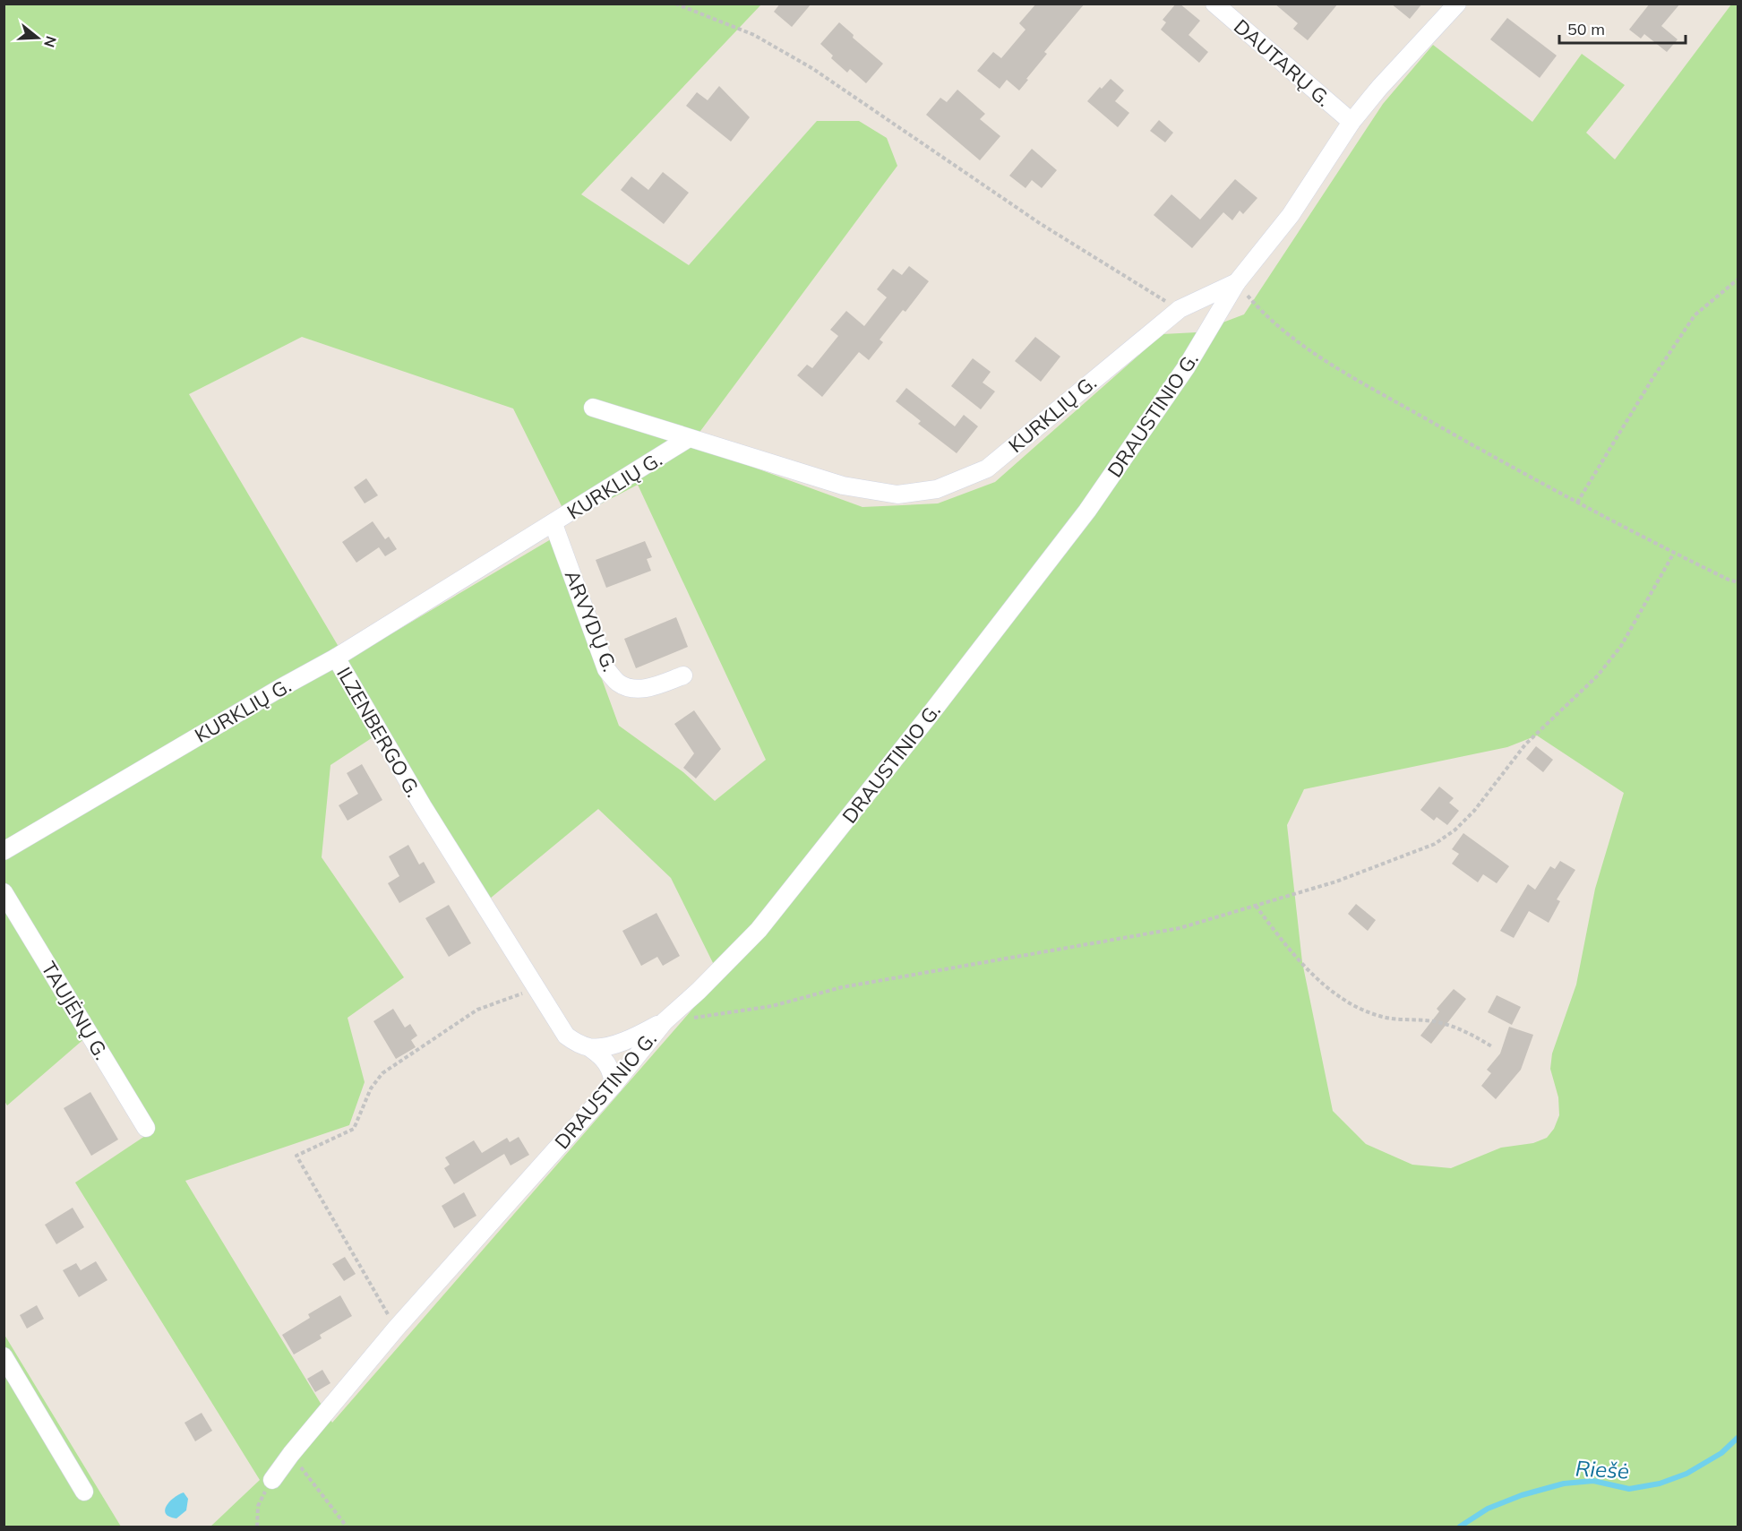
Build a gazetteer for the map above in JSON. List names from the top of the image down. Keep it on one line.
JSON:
{"streets":{"street":["DAUTARŲ G.","KURKLIŲ G.","DRAUSTINIO G.","ARVYDŲ G.","ILZENBERGO G.","TAUJĖNŲ G."]},"crossings":[["DAUTARŲ G.","DRAUSTINIO G."],["KURKLIŲ G.","DRAUSTINIO G."],["KURKLIŲ G.","ARVYDŲ G."],["KURKLIŲ G.","ILZENBERGO G."],["DRAUSTINIO G.","ILZENBERGO G."]],"water":["Riešė"],"scale_bar":"50 m","north":"right"}
